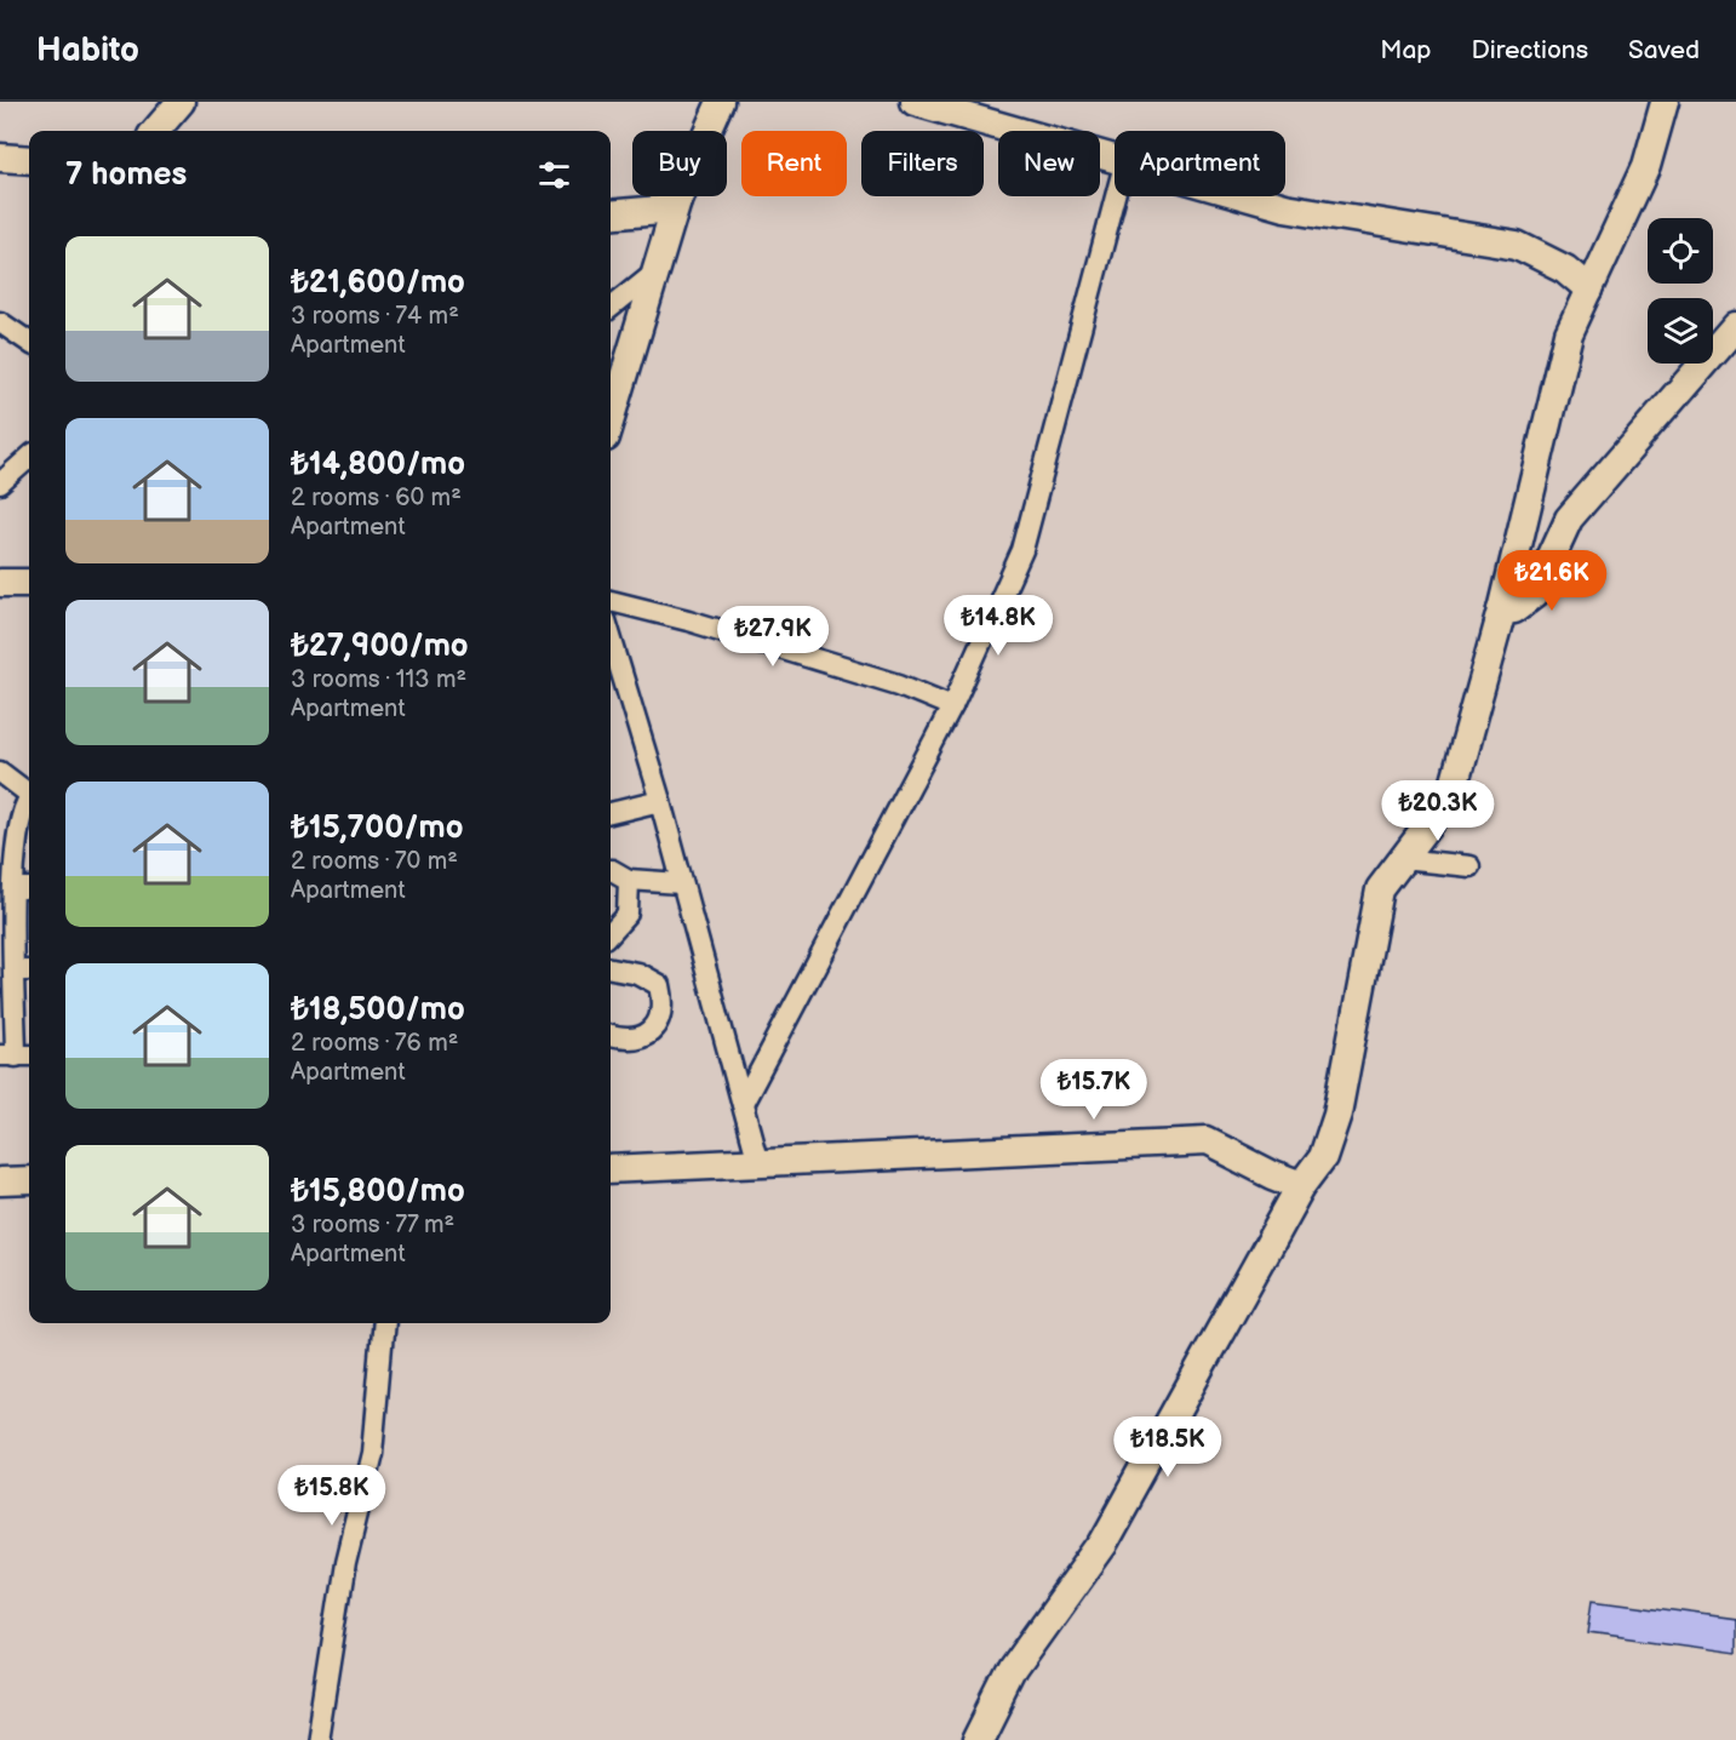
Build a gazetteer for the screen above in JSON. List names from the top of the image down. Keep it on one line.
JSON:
{"page":{"header":"Habito","nav":["Map","Directions","Saved"],"chip":["Buy","Rent","Filters","New","Apartment"],"heading":"7 homes","list":[{"name":"₺21,600/mo","note":"3 rooms · 74 m² · Apartment"},{"name":"₺14,800/mo","note":"2 rooms · 60 m² · Apartment"},{"name":"₺27,900/mo","note":"3 rooms · 113 m² · Apartment"},{"name":"₺15,700/mo","note":"2 rooms · 70 m² · Apartment"},{"name":"₺18,500/mo","note":"2 rooms · 76 m² · Apartment"},{"name":"₺15,800/mo","note":"3 rooms · 77 m² · Apartment"}],"price":["₺21.6K","₺14.8K","₺27.9K","₺20.3K","₺15.7K","₺18.5K","₺15.8K"]}}
